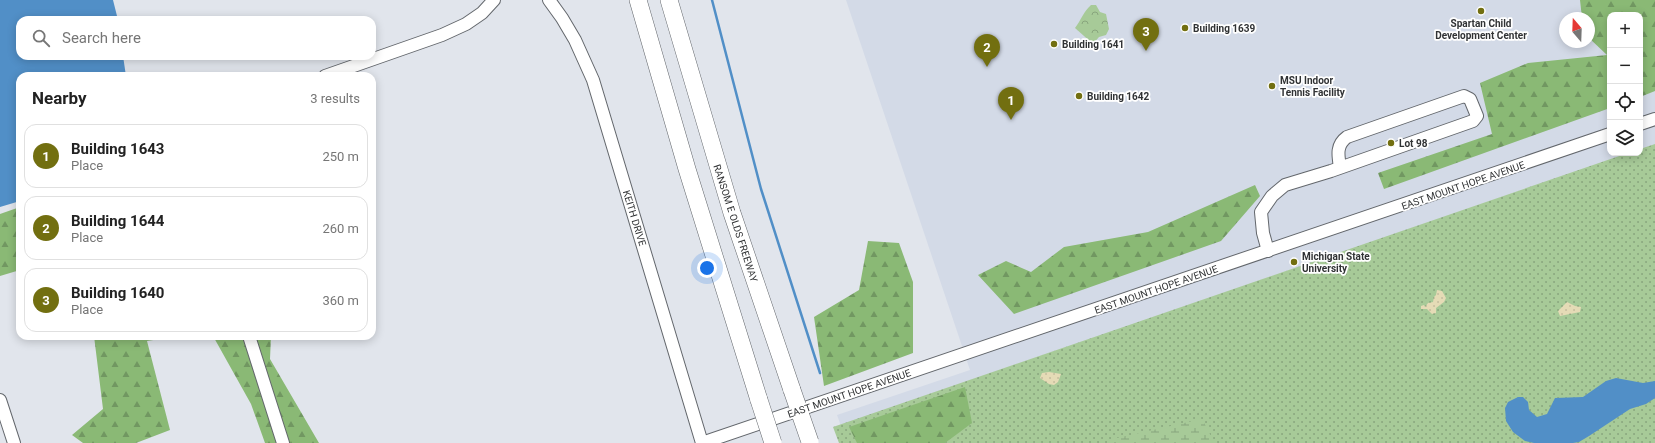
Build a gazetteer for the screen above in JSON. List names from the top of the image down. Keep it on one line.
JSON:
{"streets":{"highway":["RANSOM E OLDS FREEWAY"],"street":["EAST MOUNT HOPE AVENUE","KEITH DRIVE"]},"crossings":[["EAST MOUNT HOPE AVENUE","KEITH DRIVE"]],"places":["Spartan Child Development Center","Building 1639","Building 1641","MSU Indoor Tennis Facility","Building 1642","Lot 98","Michigan State University"],"north":"top","page":{"map_buttons":["+","−"],"search":"Search here","pins":["3","2","1"],"heading":["Nearby","3 results"],"list":[{"mark":"1","name":"Building 1643","note":"Place","value":"250 m"},{"mark":"2","name":"Building 1644","note":"Place","value":"260 m"},{"mark":"3","name":"Building 1640","note":"Place","value":"360 m"}]}}
